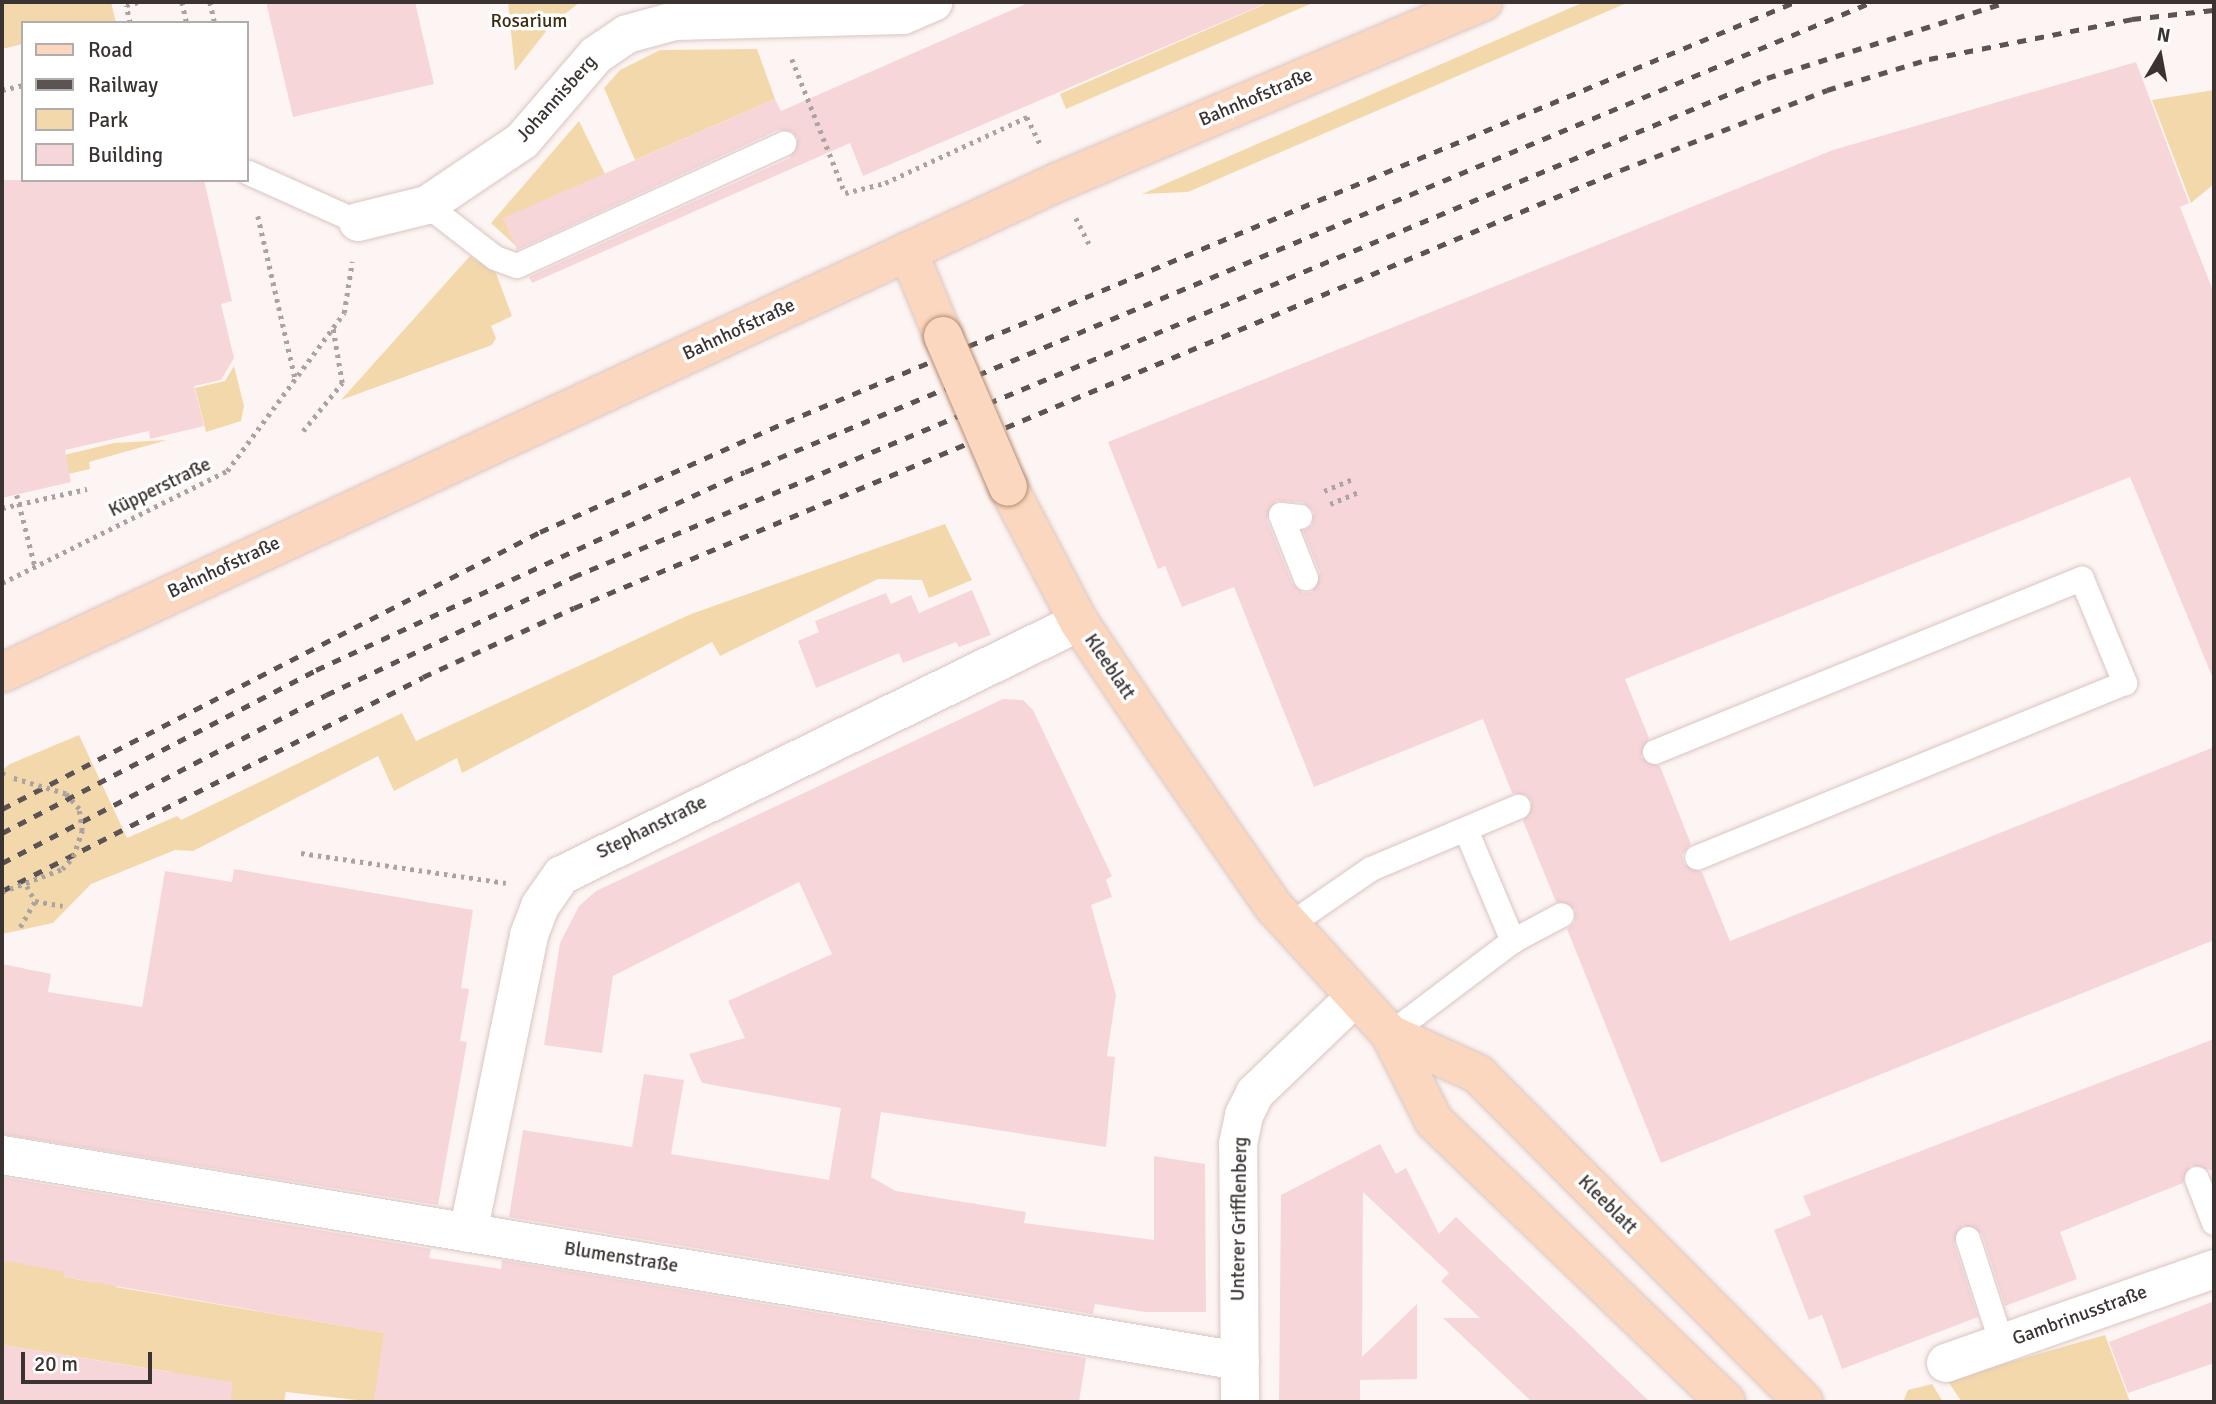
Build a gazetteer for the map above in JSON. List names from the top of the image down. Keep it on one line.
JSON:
{"streets":{"main road":["Bahnhofstraße","Kleeblatt"],"street":["Johannisberg","Stephanstraße","Unterer Grifflenberg","Blumenstraße","Gambrinusstraße"],"path":["Küpperstraße"]},"crossings":[["Bahnhofstraße","Kleeblatt"],["Johannisberg","Küpperstraße"],["Kleeblatt","Stephanstraße"],["Kleeblatt","Unterer Grifflenberg"],["Stephanstraße","Blumenstraße"],["Unterer Grifflenberg","Blumenstraße"]],"parks":["Rosarium"],"legend":["Road","Railway","Park","Building"],"scale_bar":"20 m","north":"top"}
